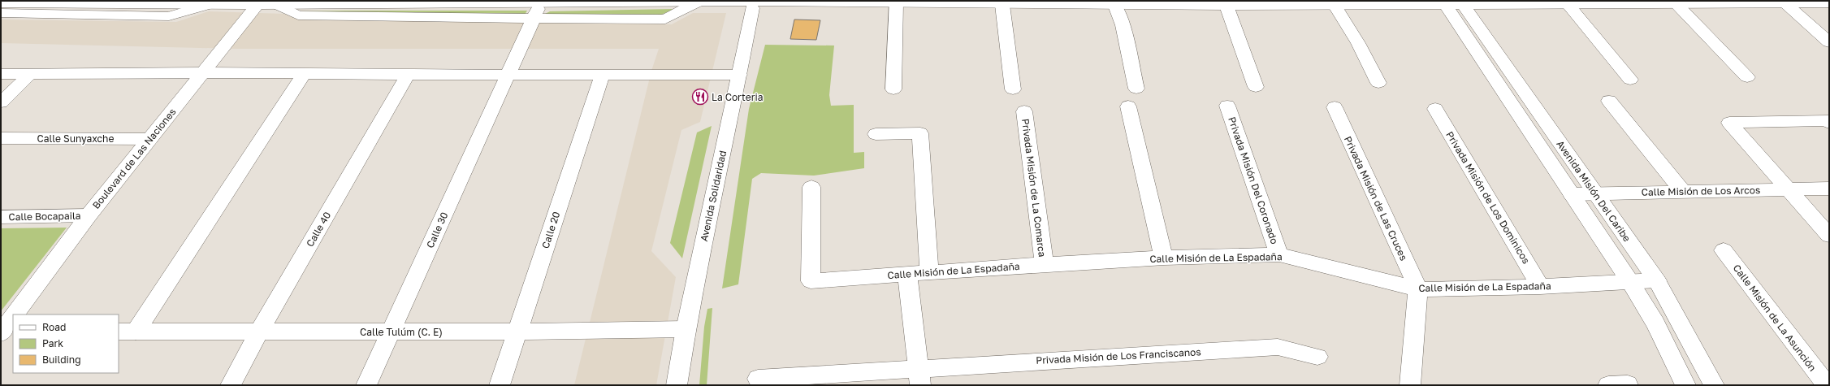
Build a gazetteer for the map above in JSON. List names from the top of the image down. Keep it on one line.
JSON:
{"streets":{"street":["Calle Sunyaxche","Boulevard de Las Naciones","Privada Misión Del Coronado","Privada Misión de La Comarca","Avenida Misión Del Caribe","Calle Misión de Los Arcos","Avenida Solidaridad","Privada Misión de Los Dominicos","Privada Misión de Las Cruces","Calle Bocapaila","Calle 40","Calle 30","Calle 20","Calle Misión de La Espadaña","Calle Misión de La Asunción","Calle Tulúm (C. E)","Privada Misión de Los Franciscanos"]},"crossings":[["Calle Sunyaxche","Boulevard de Las Naciones"],["Boulevard de Las Naciones","Calle Bocapaila"],["Privada Misión Del Coronado","Calle Misión de La Espadaña"],["Privada Misión de La Comarca","Calle Misión de La Espadaña"],["Avenida Misión Del Caribe","Calle Misión de Los Arcos"],["Avenida Misión Del Caribe","Calle Misión de La Espadaña"],["Avenida Solidaridad","Calle Tulúm (C. E)"],["Privada Misión de Los Dominicos","Calle Misión de La Espadaña"],["Privada Misión de Las Cruces","Calle Misión de La Espadaña"],["Calle 40","Calle Tulúm (C. E)"],["Calle 30","Calle Tulúm (C. E)"],["Calle 20","Calle Tulúm (C. E)"]],"places":{"restaurant":["La Corteria"]},"legend":["Road","Park","Building"]}
